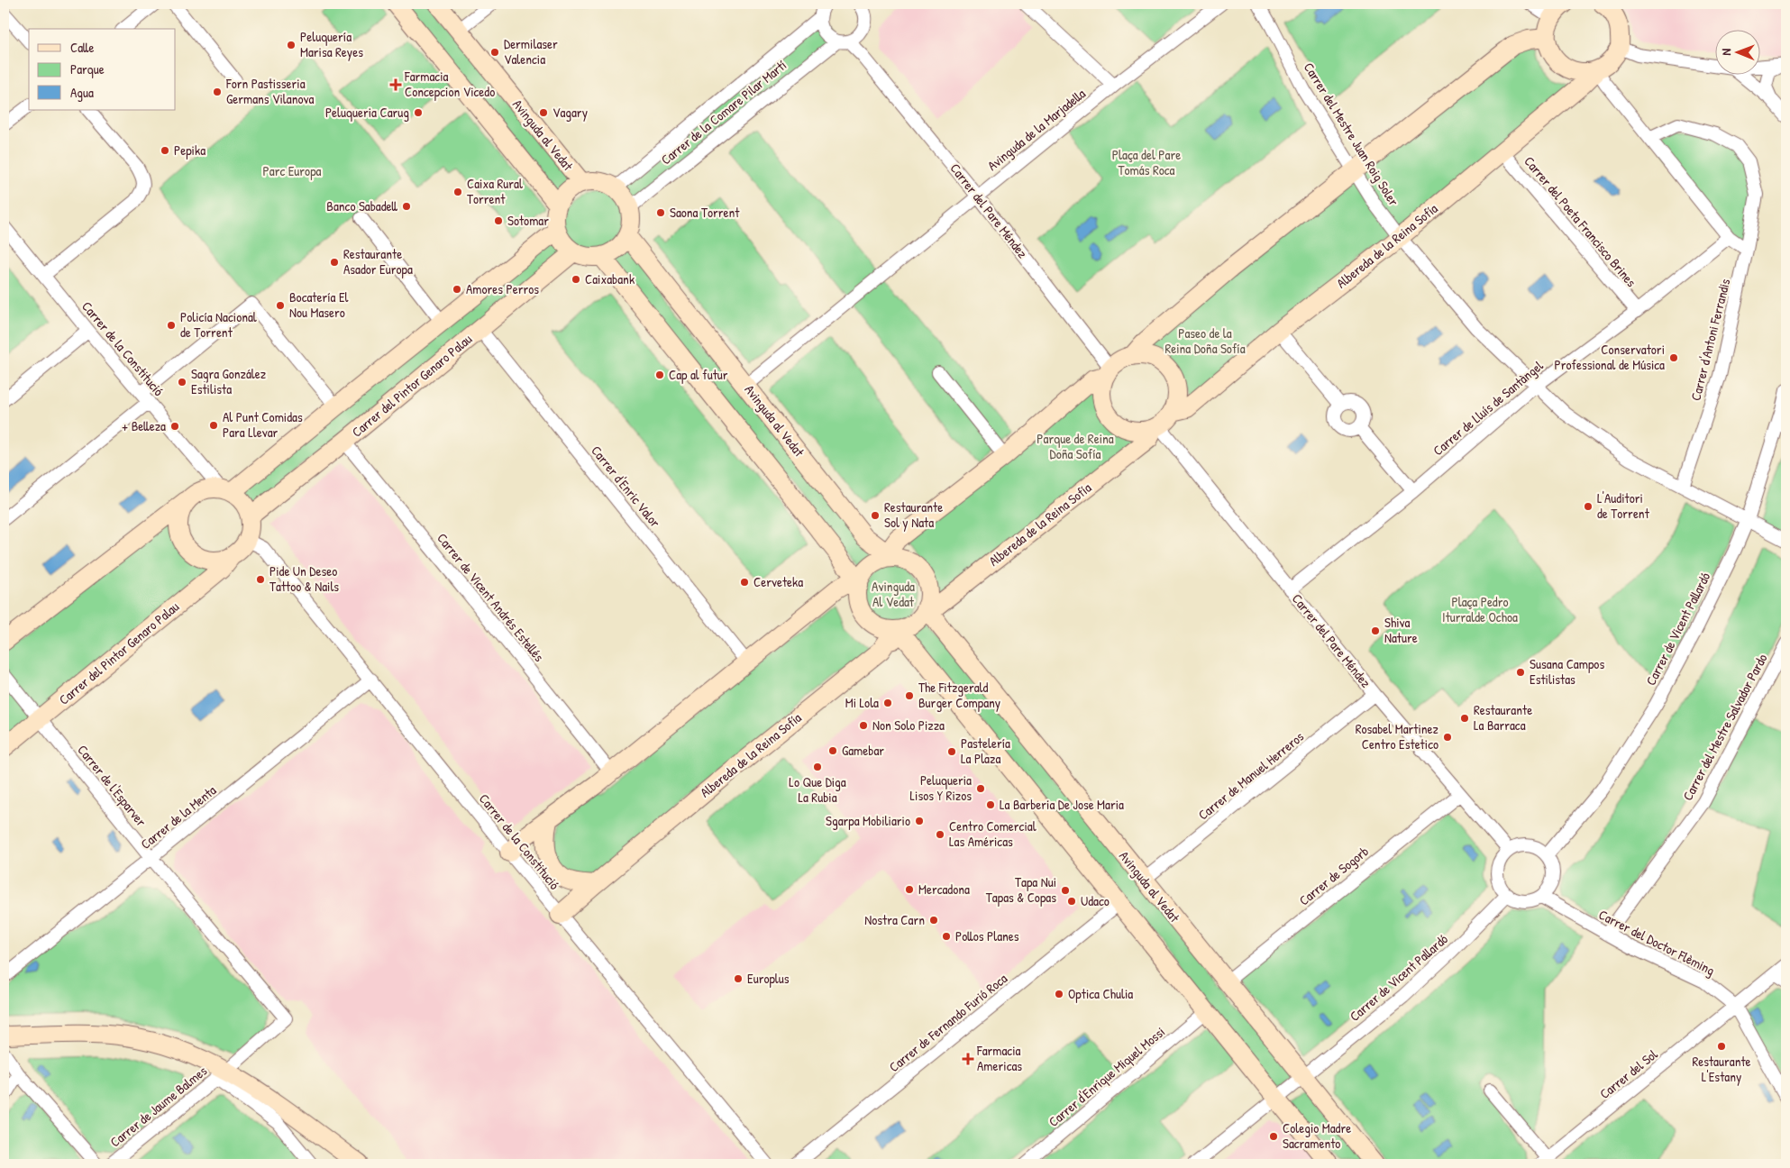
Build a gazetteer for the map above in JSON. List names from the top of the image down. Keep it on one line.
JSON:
{"streets":{"street":["Carrer de la Comare Pilar Martí","Avinguda de la Marjadella","Carrer del Mestre Juan Roig Soler","Avinguda al Vedat","Carrer del Pare Méndez","Carrer del Poeta Francisco Brines","Albereda de la Reina Sofía","Carrer d'Antoni Ferrandis","Carrer de la Constitució","Carrer del Pintor Genaro Palau","Carrer de Lluís de Santàngel","Carrer d'Enric Valor","Carrer de Vicent Andrés Estellés","Carrer de Vicent Pallardó","Carrer del Mestre Salvador Pardo","Carrer de Manuel Herreros","Carrer de l'Esparver","Carrer de la Menta","Carrer de Sogorb","Carrer del Doctor Flèming","Carrer de Fernando Furió Roca","Carrer del Sol","Carrer d'Enrique Miquel Mossi","Carrer de Jaume Balmes"]},"crossings":[["Carrer de la Comare Pilar Martí","Avinguda al Vedat"],["Carrer de la Comare Pilar Martí","Carrer del Pare Méndez"],["Carrer de la Comare Pilar Martí","Carrer del Pintor Genaro Palau"],["Avinguda de la Marjadella","Avinguda al Vedat"],["Avinguda de la Marjadella","Carrer del Pare Méndez"],["Carrer del Mestre Juan Roig Soler","Albereda de la Reina Sofía"],["Carrer del Mestre Juan Roig Soler","Carrer d'Antoni Ferrandis"],["Carrer del Mestre Juan Roig Soler","Carrer de Lluís de Santàngel"],["Carrer del Mestre Juan Roig Soler","Carrer de Vicent Pallardó"],["Avinguda al Vedat","Albereda de la Reina Sofía"],["Avinguda al Vedat","Carrer del Pintor Genaro Palau"],["Avinguda al Vedat","Carrer de Vicent Pallardó"],["Avinguda al Vedat","Carrer de Manuel Herreros"],["Avinguda al Vedat","Carrer de Sogorb"],["Carrer del Pare Méndez","Albereda de la Reina Sofía"],["Carrer del Pare Méndez","Carrer de Lluís de Santàngel"],["Carrer del Pare Méndez","Carrer de Vicent Pallardó"],["Carrer del Pare Méndez","Carrer de Manuel Herreros"],["Carrer del Pare Méndez","Carrer de Sogorb"],["Carrer del Pare Méndez","Carrer del Doctor Flèming"],["Carrer del Poeta Francisco Brines","Albereda de la Reina Sofía"],["Carrer del Poeta Francisco Brines","Carrer de Lluís de Santàngel"],["Albereda de la Reina Sofía","Carrer de la Constitució"],["Carrer de la Constitució","Carrer del Pintor Genaro Palau"],["Carrer de la Constitució","Carrer de la Menta"],["Carrer del Pintor Genaro Palau","Carrer d'Enric Valor"],["Carrer del Pintor Genaro Palau","Carrer de Vicent Andrés Estellés"],["Carrer del Pintor Genaro Palau","Carrer de l'Esparver"],["Carrer de Vicent Pallardó","Carrer del Doctor Flèming"],["Carrer del Mestre Salvador Pardo","Carrer del Doctor Flèming"],["Carrer de l'Esparver","Carrer de la Menta"],["Carrer de l'Esparver","Carrer de Jaume Balmes"],["Carrer del Doctor Flèming","Carrer del Sol"]],"parks":["Plaça del Pare Tomás Roca","Parc Europa","Paseo de la Reina Doña Sofía","Parque de Reina Doña Sofía","Avinguda Al Vedat","Plaça Pedro Iturralde Ochoa"],"places":{"other":["Peluquería Marisa Reyes","Dermilaser Valencia","Forn Pastisseria Germans Vilanova","Peluqueria Carug","Vagary","Pepika","Caixa Rural Torrent","Banco Sabadell","Saona Torrent","Sotomar","Restaurante Asador Europa","Caixabank","Amores Perros","Bocatería El Nou Masero","Policía Nacional de Torrent","Conservatori Professional de Música","Cap al futur","Sagra González Estilista","Al Punt Comidas Para Llevar","+ Belleza","L'Auditori de Torrent","Restaurante Sol y Nata","Pide Un Deseo Tattoo & Nails","Cerveteka","Shiva Nature","Susana Campos Estilistas","The Fitzgerald Burger Company","Mi Lola","Restaurante La Barraca","Non Solo Pizza","Rosabel Martinez Centro Estetico","Gamebar","Pastelería La Plaza","Lo Que Diga La Rubia","Peluqueria Lisos Y Rizos","La Barberia De Jose Maria","Sgarpa Mobiliario","Centro Comercial Las Américas","Mercadona","Tapa Nui Tapas & Copas","Udaco","Nostra Carn","Pollos Planes","Europlus","Optica Chulia","Restaurante L'Estany","Colegio Madre Sacramento"],"health":["Farmacia Concepcion Vicedo","Farmacia Americas"]},"legend":["Calle","Parque","Agua"],"north":"left"}
